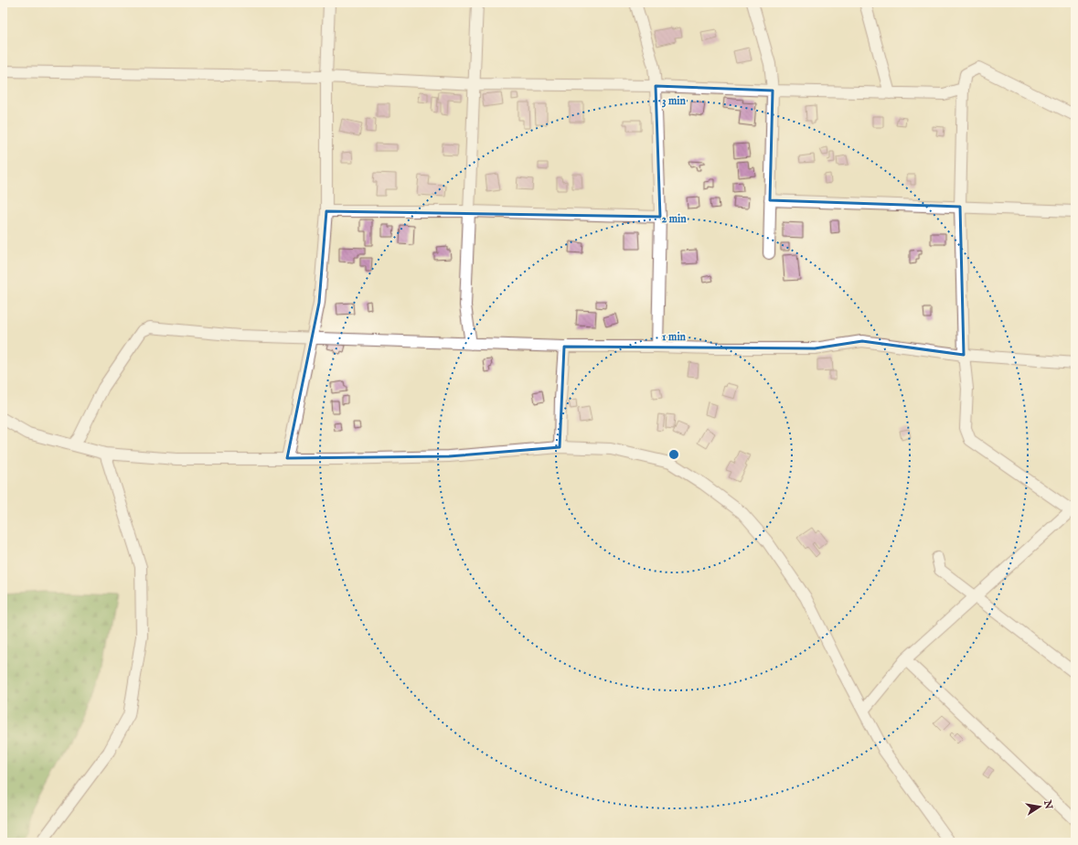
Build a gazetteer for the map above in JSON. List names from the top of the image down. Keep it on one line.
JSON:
{"north":"right","rings":["3 min","2 min","1 min"]}
